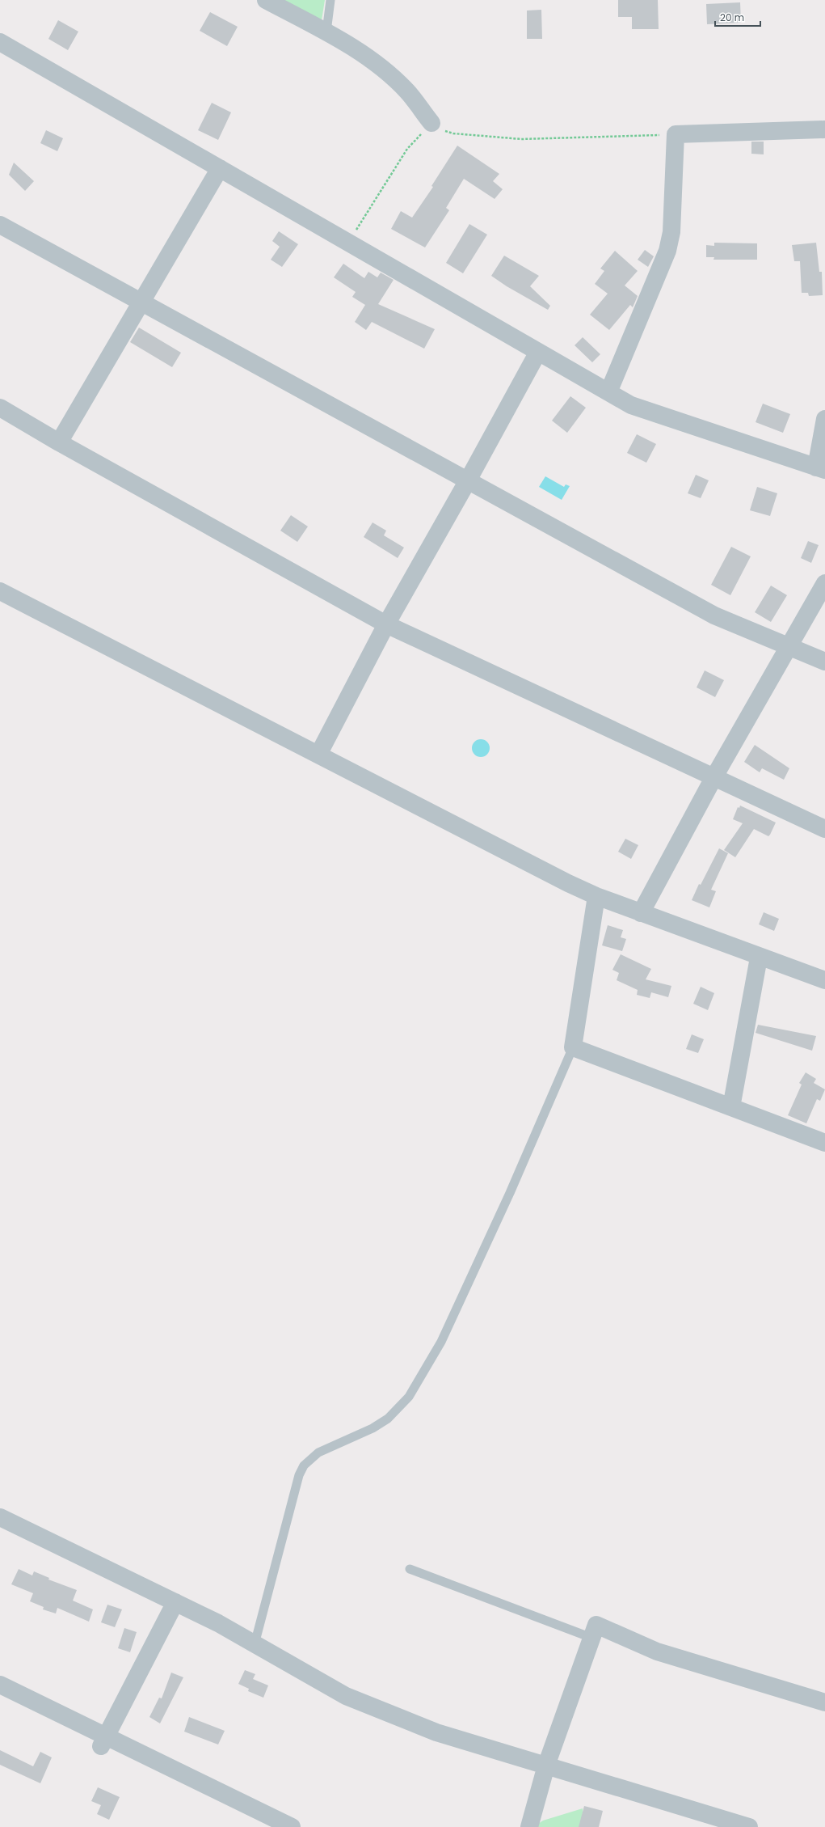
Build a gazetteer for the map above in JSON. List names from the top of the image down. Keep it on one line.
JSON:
{"scale_bar":"20 m"}
